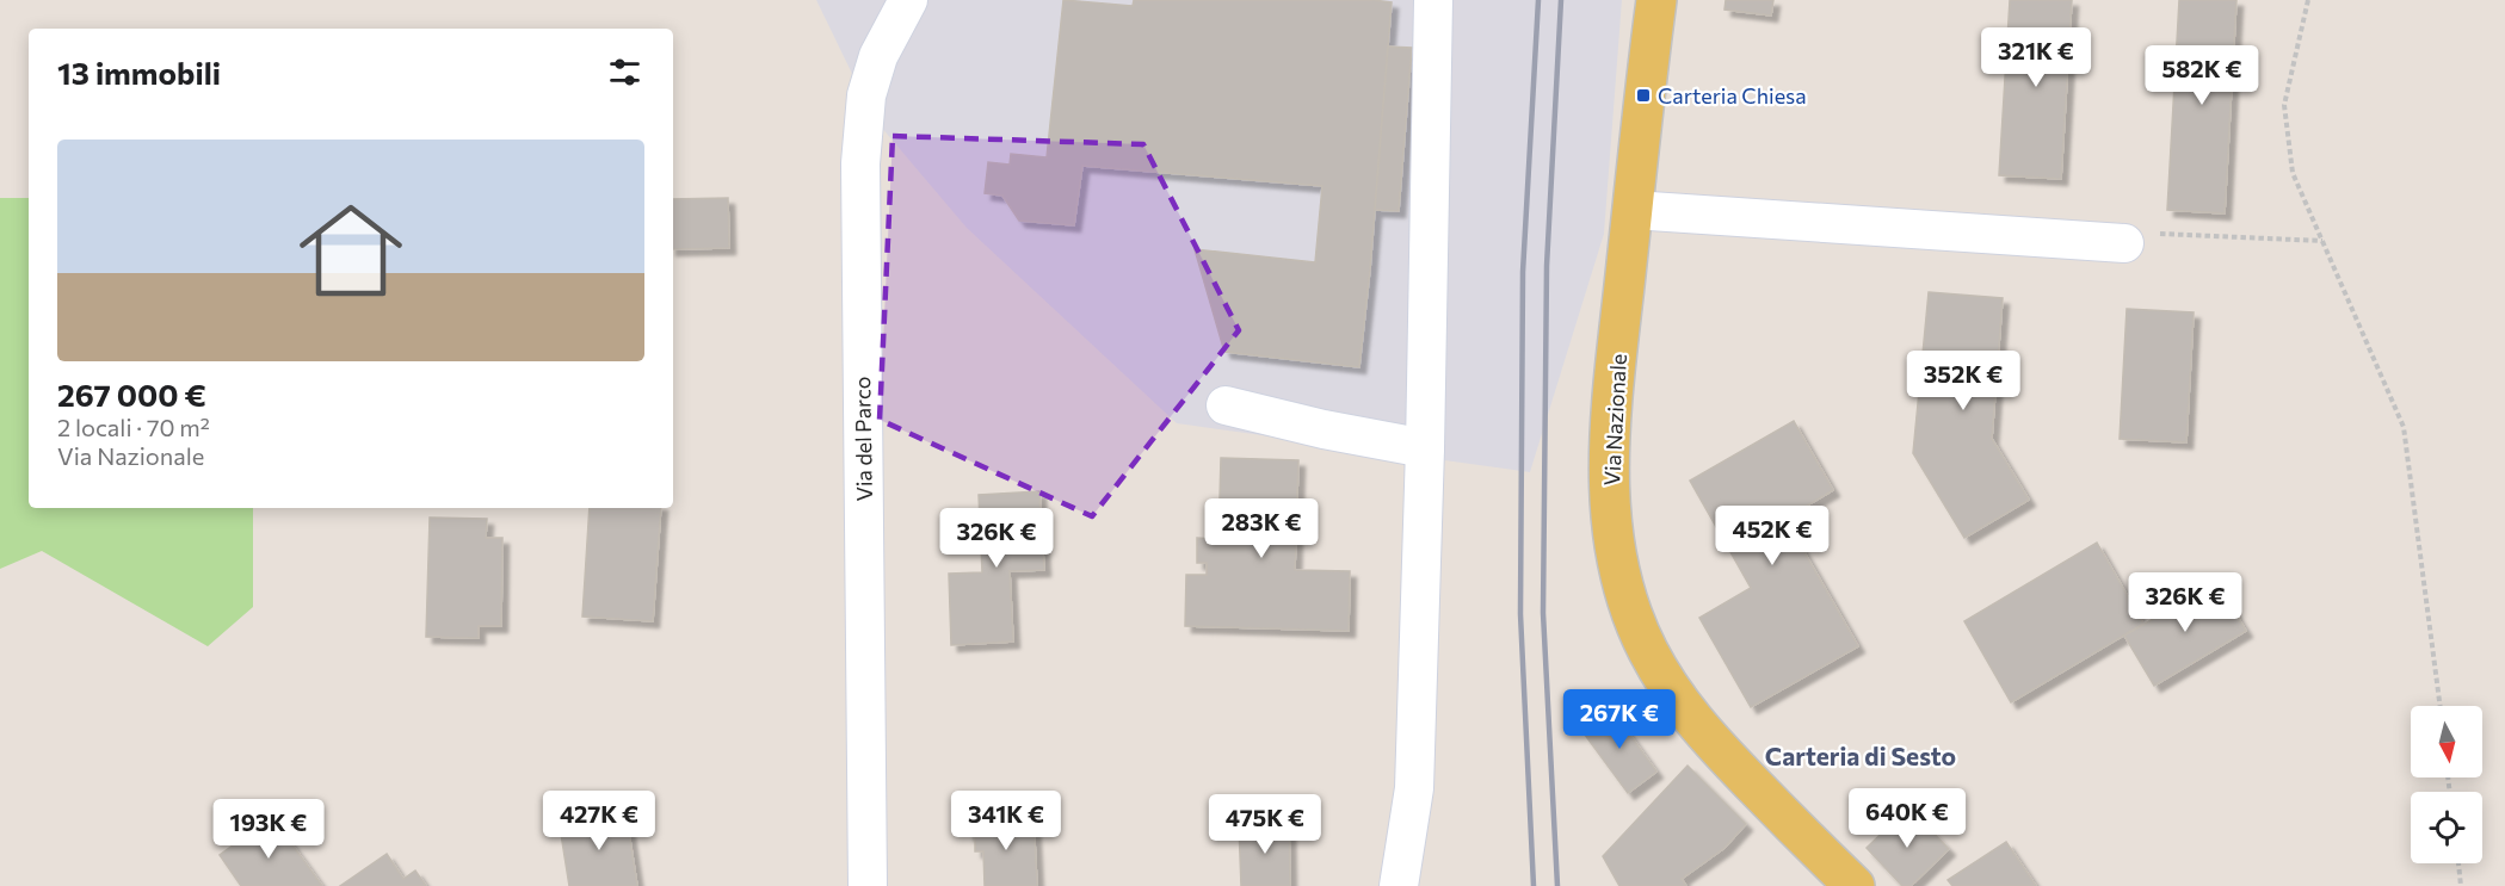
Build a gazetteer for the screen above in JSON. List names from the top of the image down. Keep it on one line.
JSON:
{"streets":{"main road":["Via Nazionale"],"street":["Via del Parco"]},"districts":["Carteria di Sesto"],"places":{"transit":["Carteria Chiesa"]},"north":"bottom","page":{"price":["321K €","582K €","352K €","283K €","452K €","326K €","326K €","267K €","640K €","427K €","341K €","475K €","193K €"],"heading":"13 immobili","list":[{"name":"267 000 €","note":"2 locali · 70 m² · Via Nazionale"}]}}
